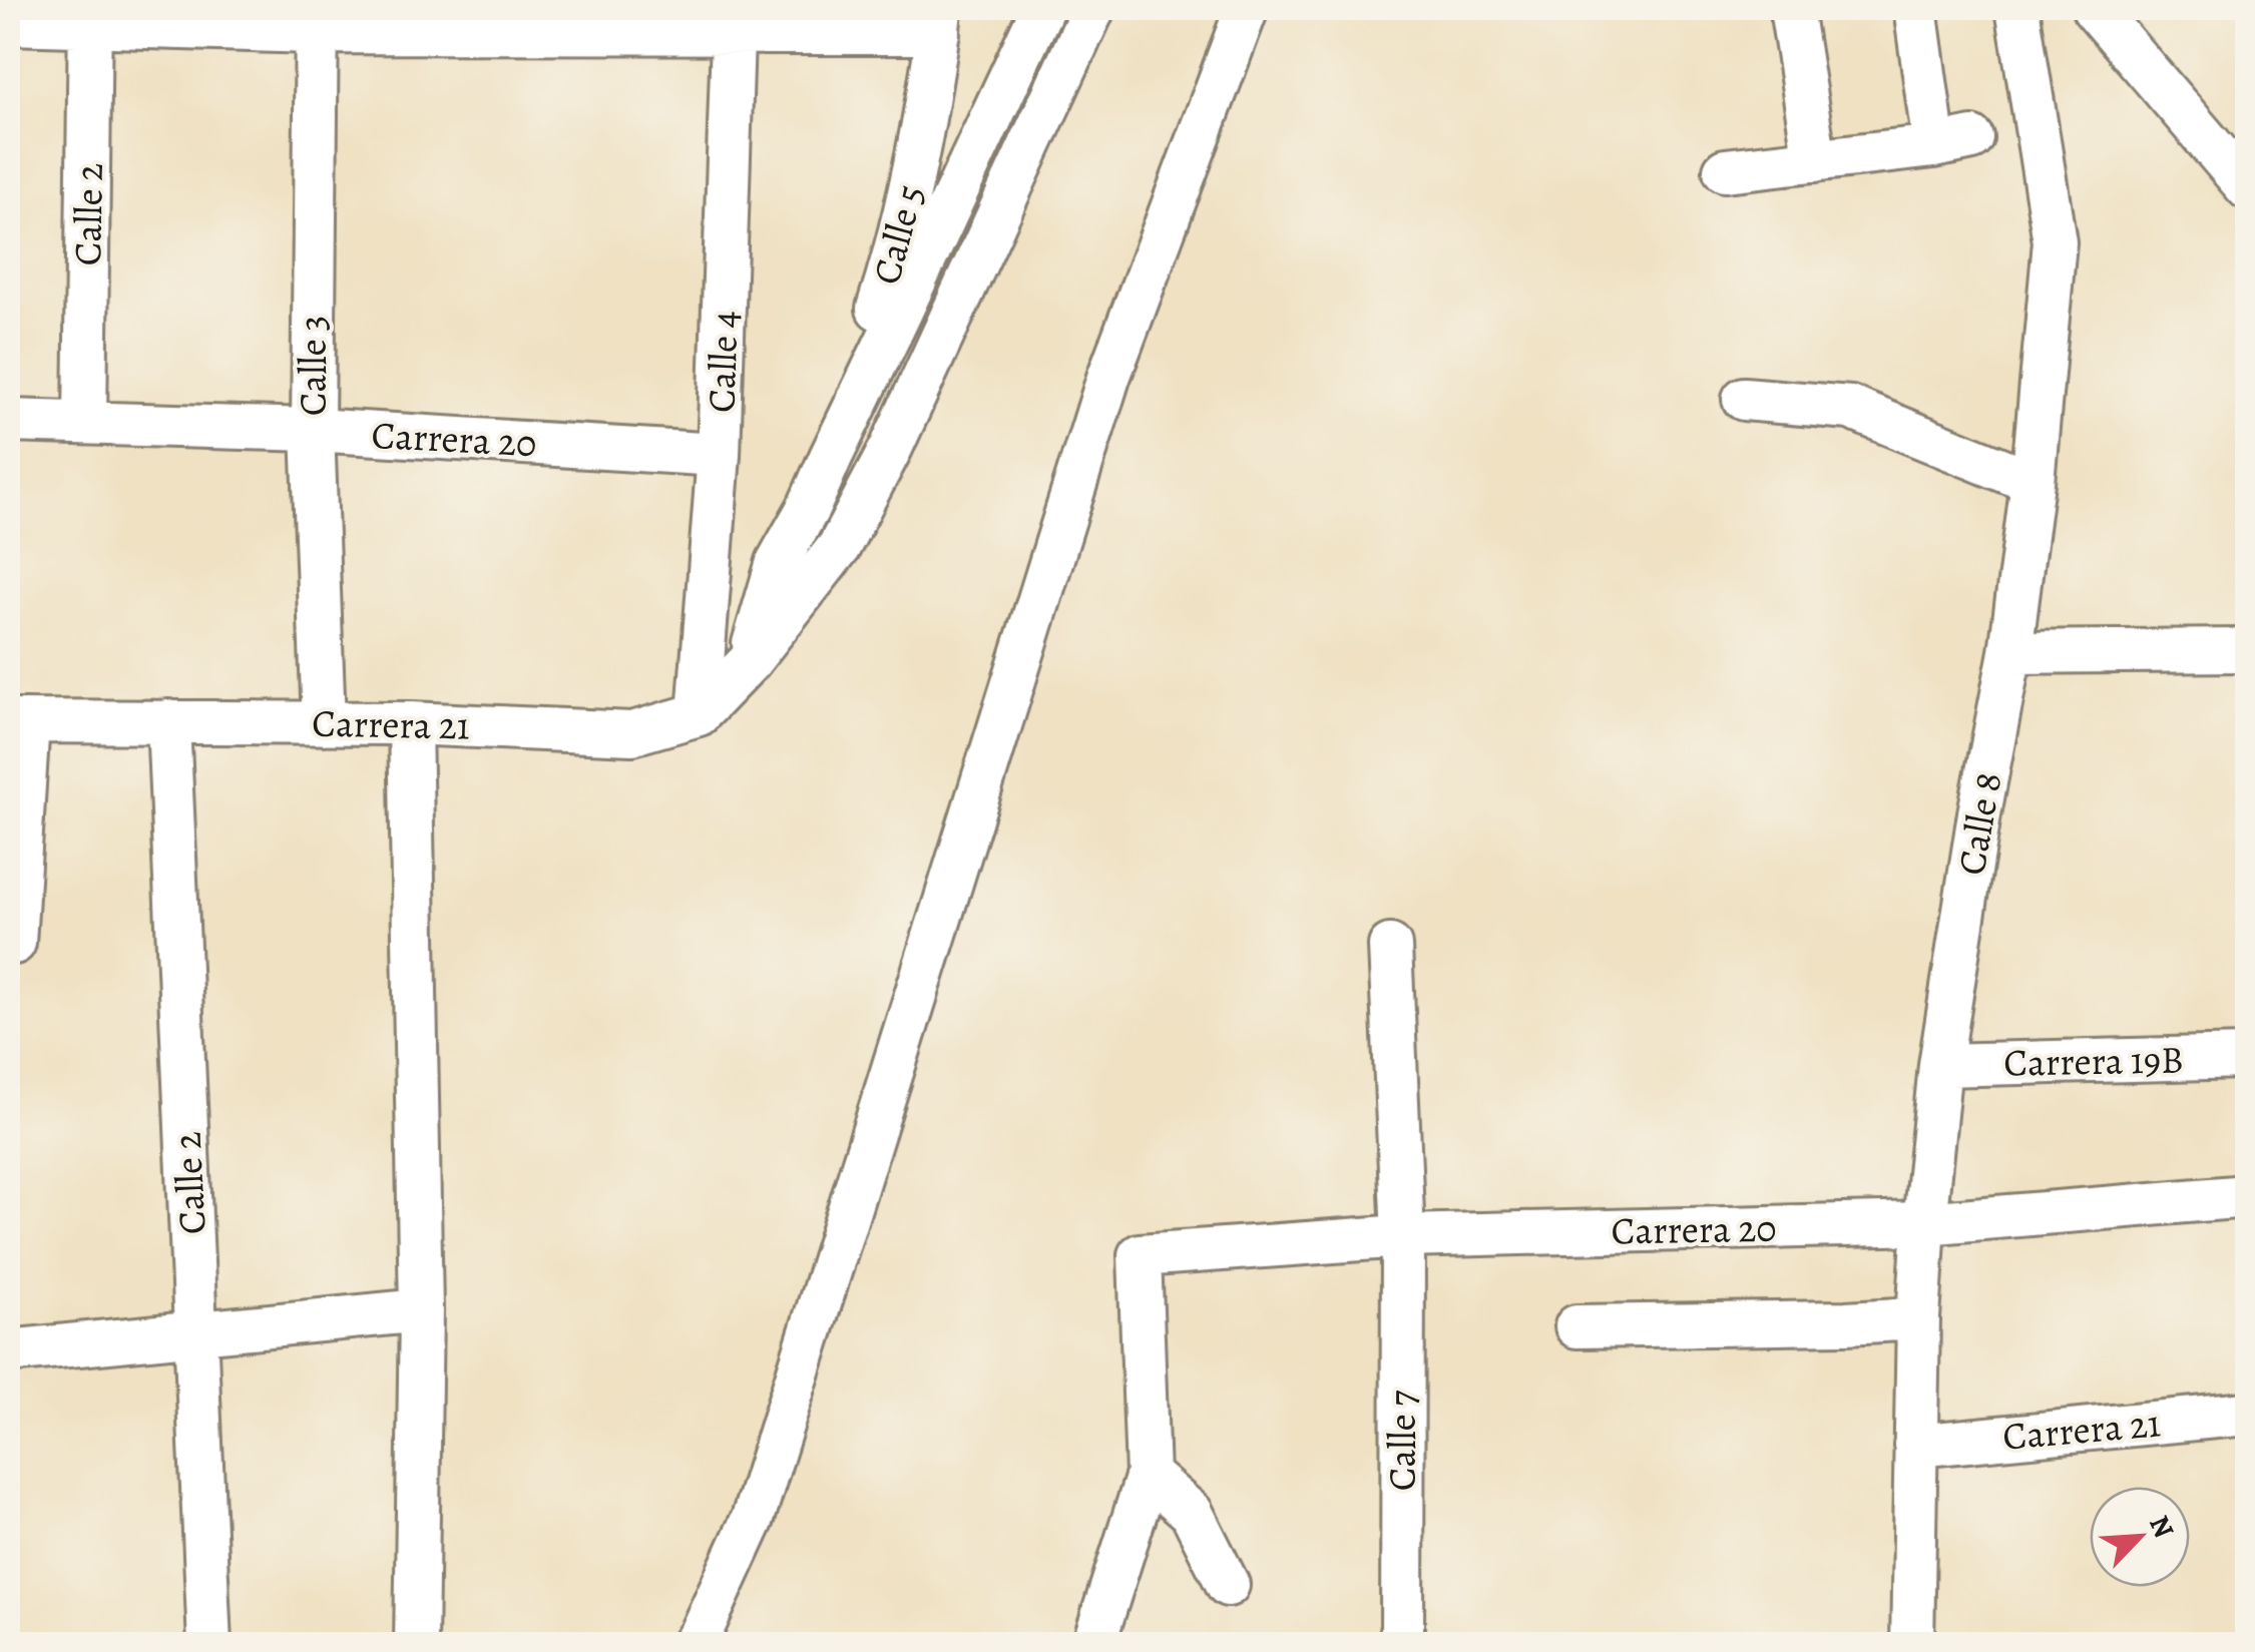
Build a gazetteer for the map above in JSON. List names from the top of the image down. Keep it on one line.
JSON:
{"streets":{"street":["Calle 2","Calle 5","Calle 4","Calle 3","Carrera 20","Carrera 21","Calle 8","Carrera 19B","Calle 7"]},"crossings":[["Calle 2","Carrera 20"],["Calle 2","Carrera 21"],["Calle 4","Carrera 20"],["Calle 4","Carrera 21"],["Calle 3","Carrera 20"],["Calle 3","Carrera 21"],["Carrera 20","Calle 8"],["Carrera 20","Calle 7"],["Carrera 21","Calle 8"],["Calle 8","Carrera 19B"]],"north":"top right"}
